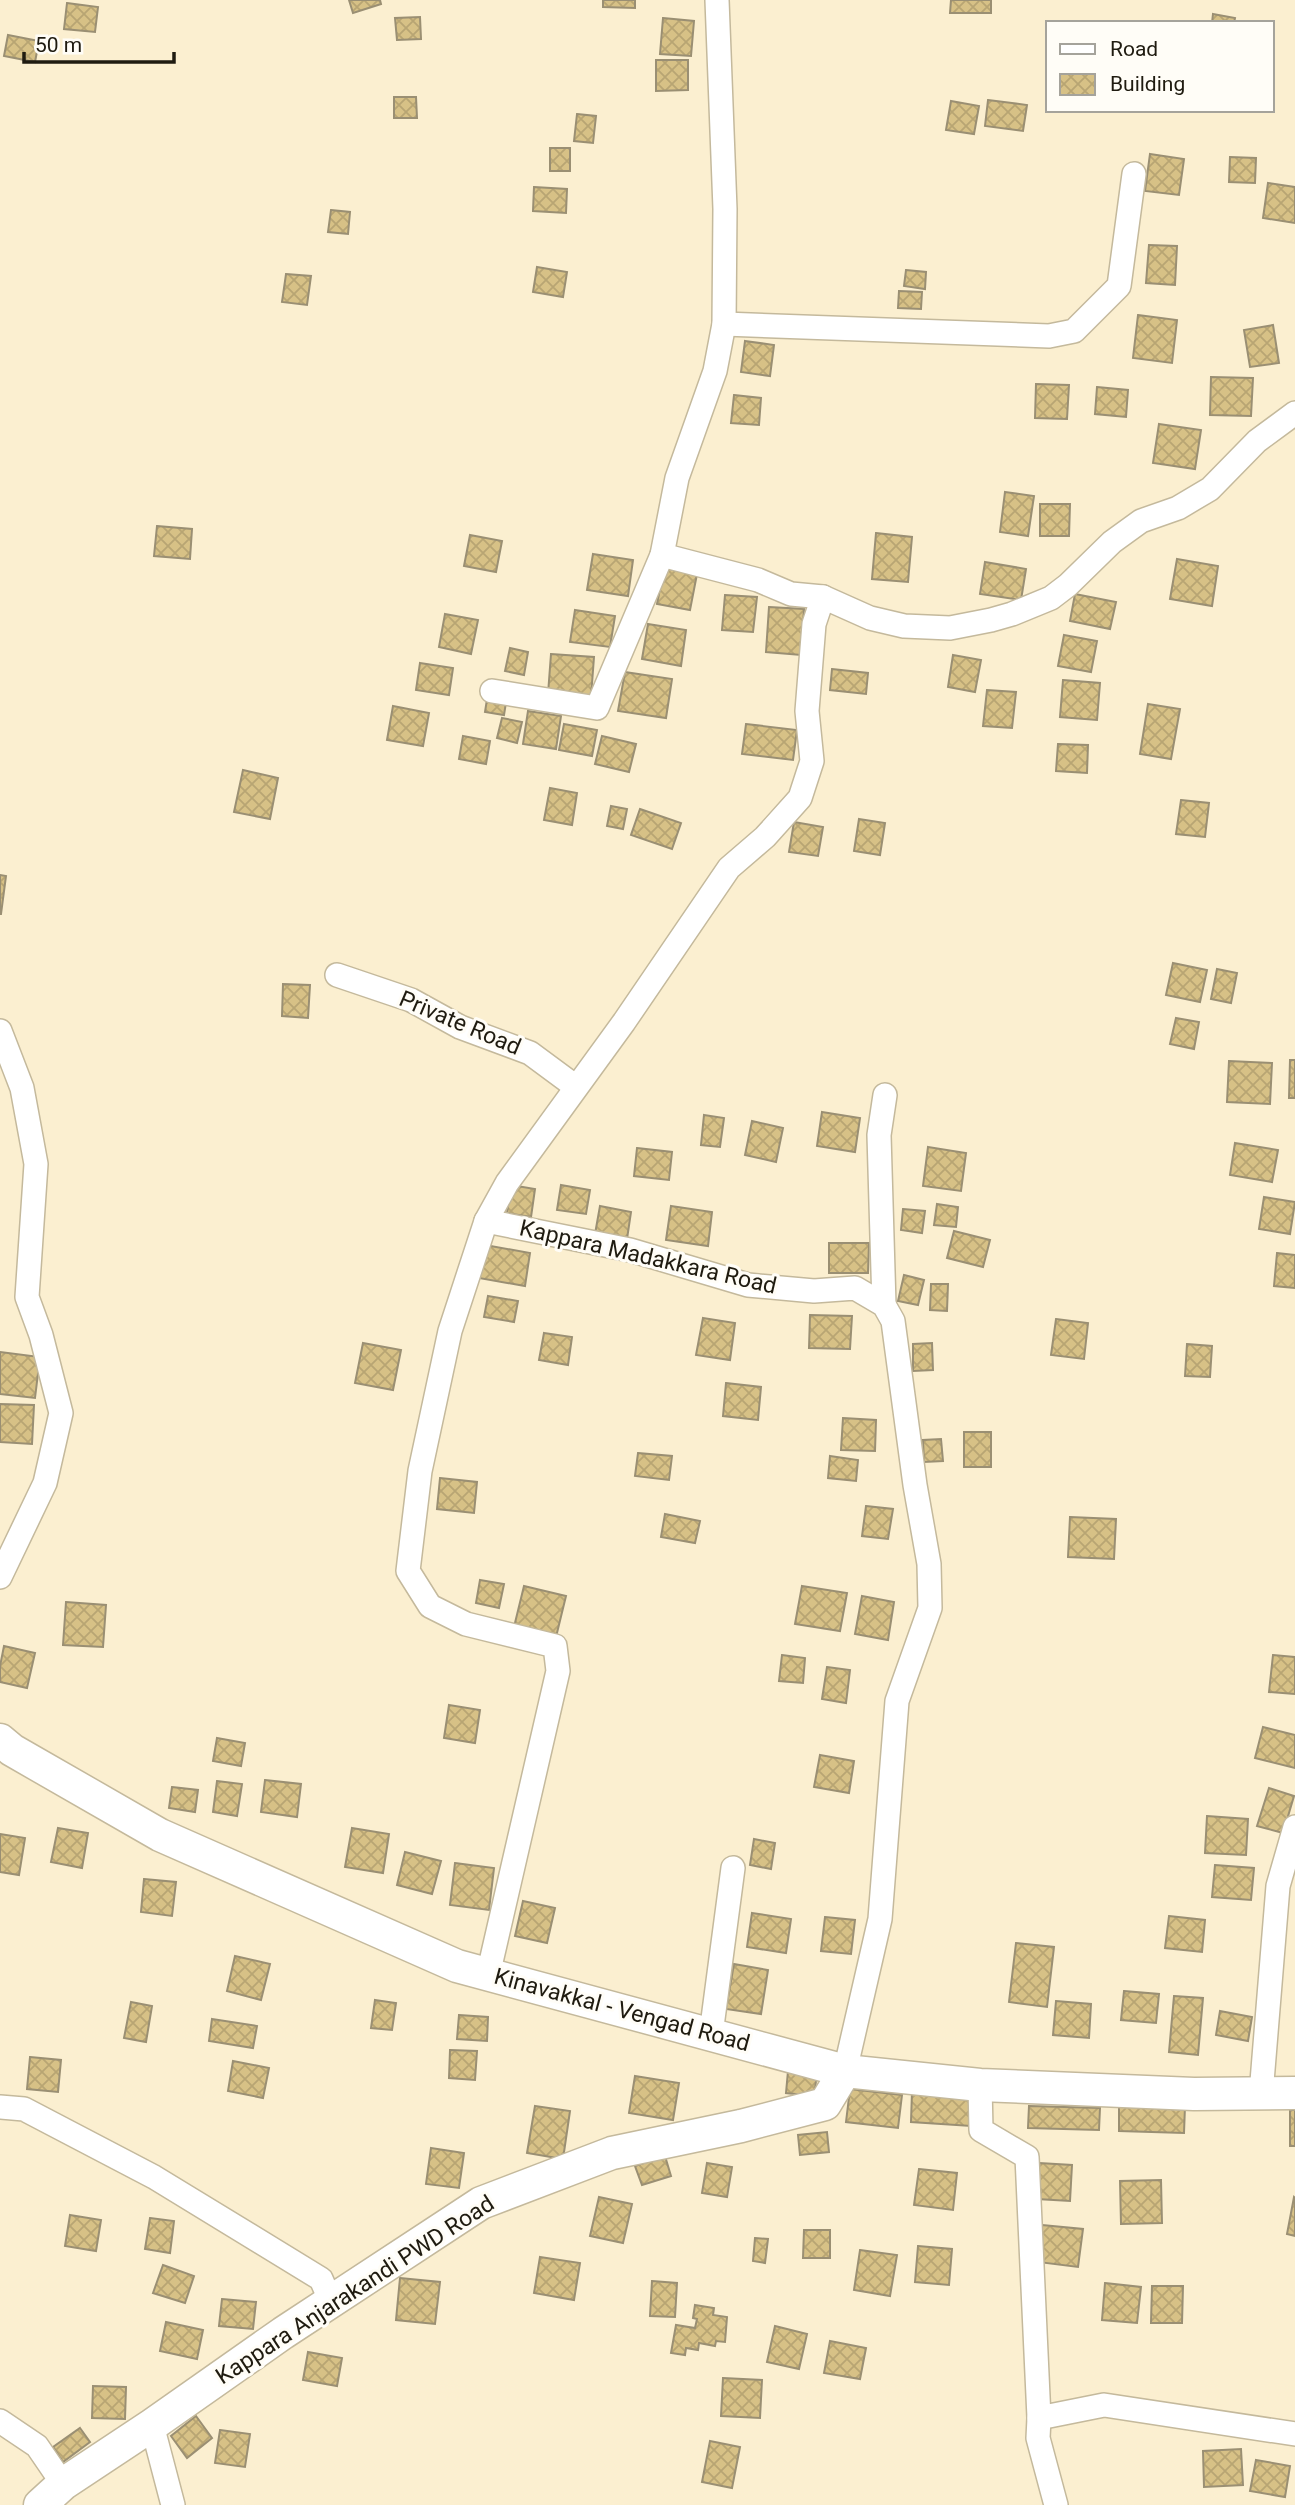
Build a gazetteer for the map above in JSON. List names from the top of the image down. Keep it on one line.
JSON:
{"streets":{"main road":["Kinavakkal - Vengad Road","Kappara Anjarakandi PWD Road"],"street":["Private Road","Kappara Madakkara Road"]},"crossings":[["Private Road","Kappara Madakkara Road"],["Kinavakkal - Vengad Road","Kappara Anjarakandi PWD Road"]],"legend":["Road","Building"],"scale_bar":"50 m"}
